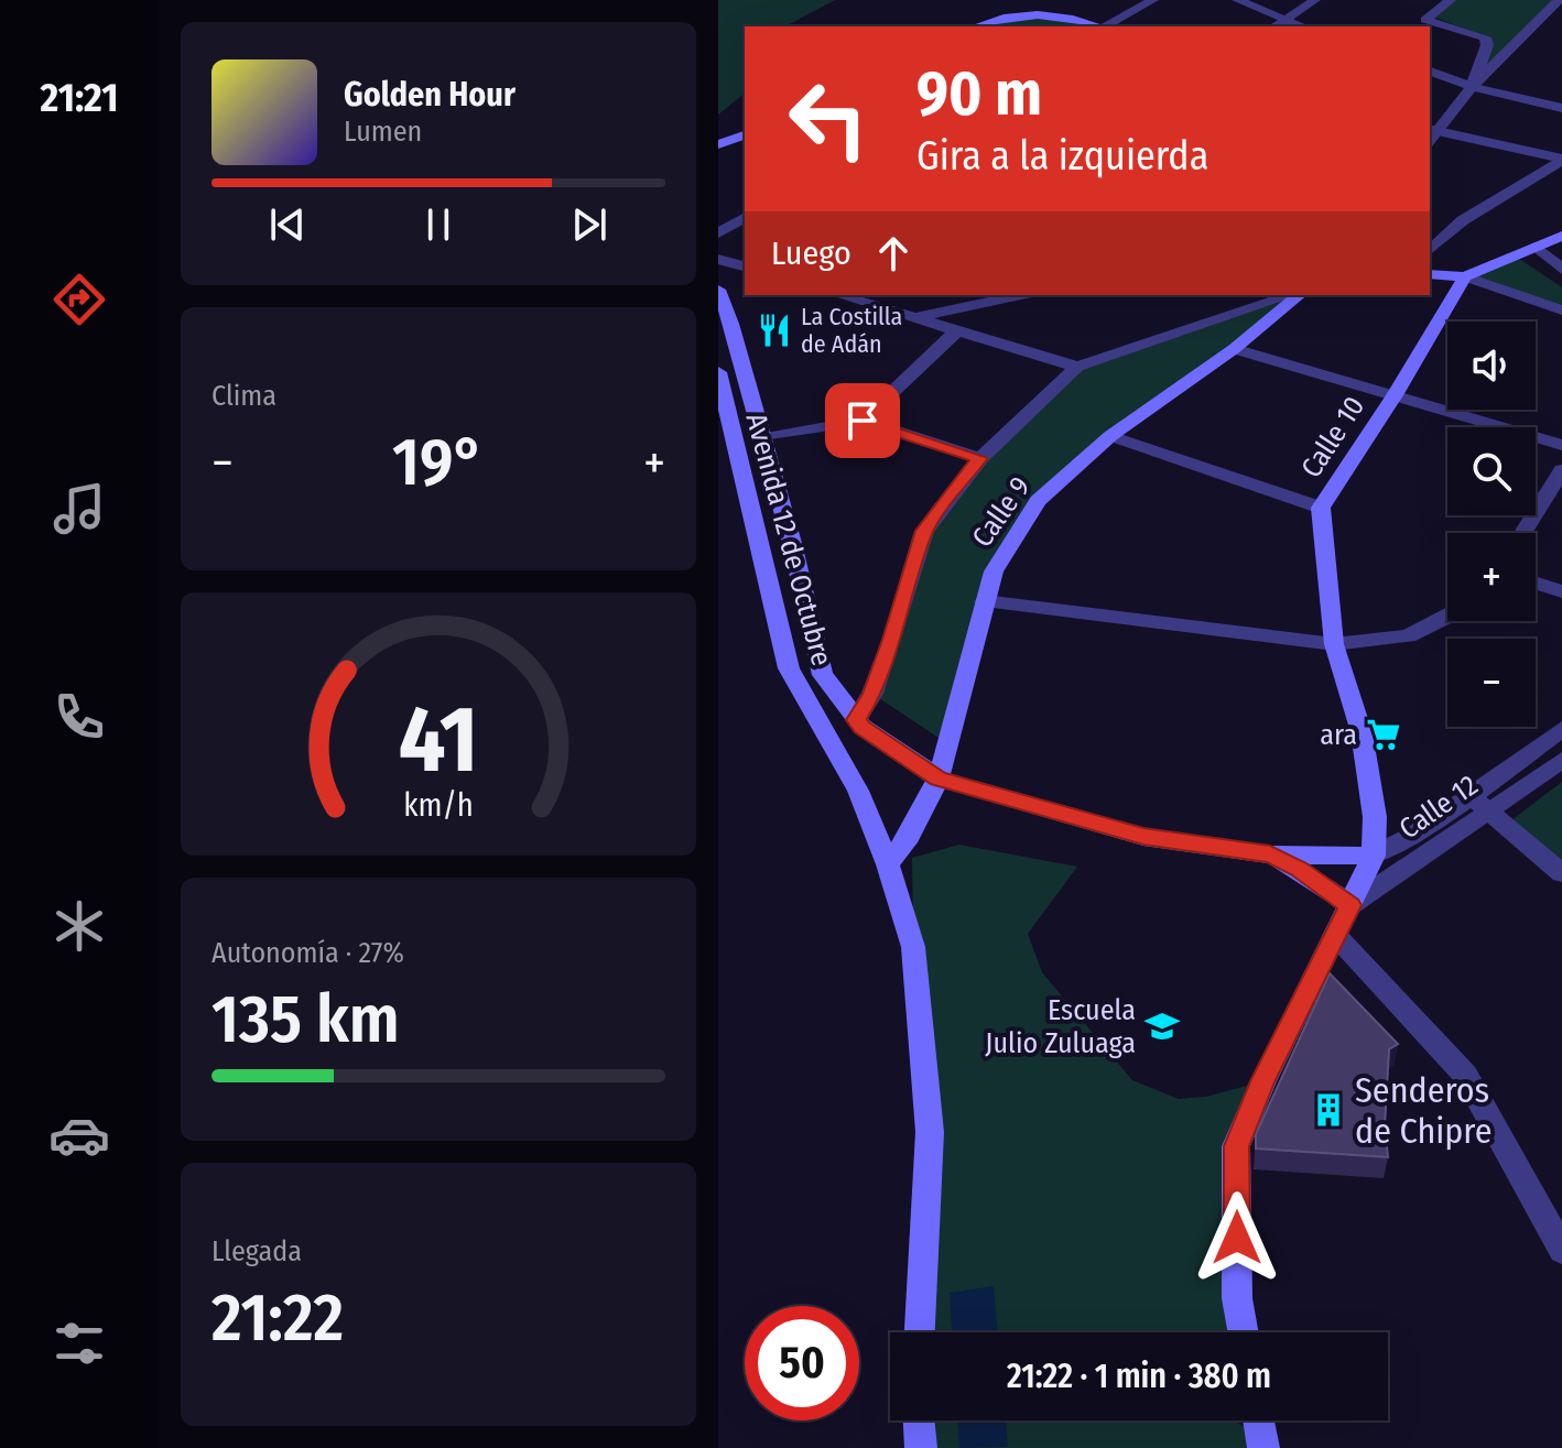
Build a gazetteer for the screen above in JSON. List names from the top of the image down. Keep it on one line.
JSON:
{"streets":{"main road":["Calle 10","Calle 9","Avenida 12 de Octubre"],"street":["Calle 12"]},"crossings":[["Calle 10","Avenida 12 de Octubre"],["Calle 10","Calle 12"],["Calle 9","Avenida 12 de Octubre"],["Avenida 12 de Octubre","Calle 12"]],"places":{"restaurant":["La Costilla de Adán"],"supermarket":["ara"],"school or university":["Escuela Julio Zuluaga"],"building":["Senderos de Chipre"]},"page":{"tabs":"21:21","turn":["90 m","Gira a la izquierda"],"song":["Golden Hour","Lumen"],"then":"Luego","tile":["Clima",["Autonomía · 27%","135 km"],["Llegada","21:22"]],"map_buttons":["+","−"],"heat":["−","19°","+"],"limit":"50","trip":"21:22 · 1 min · 380 m","gauge":["41","km/h"]}}
